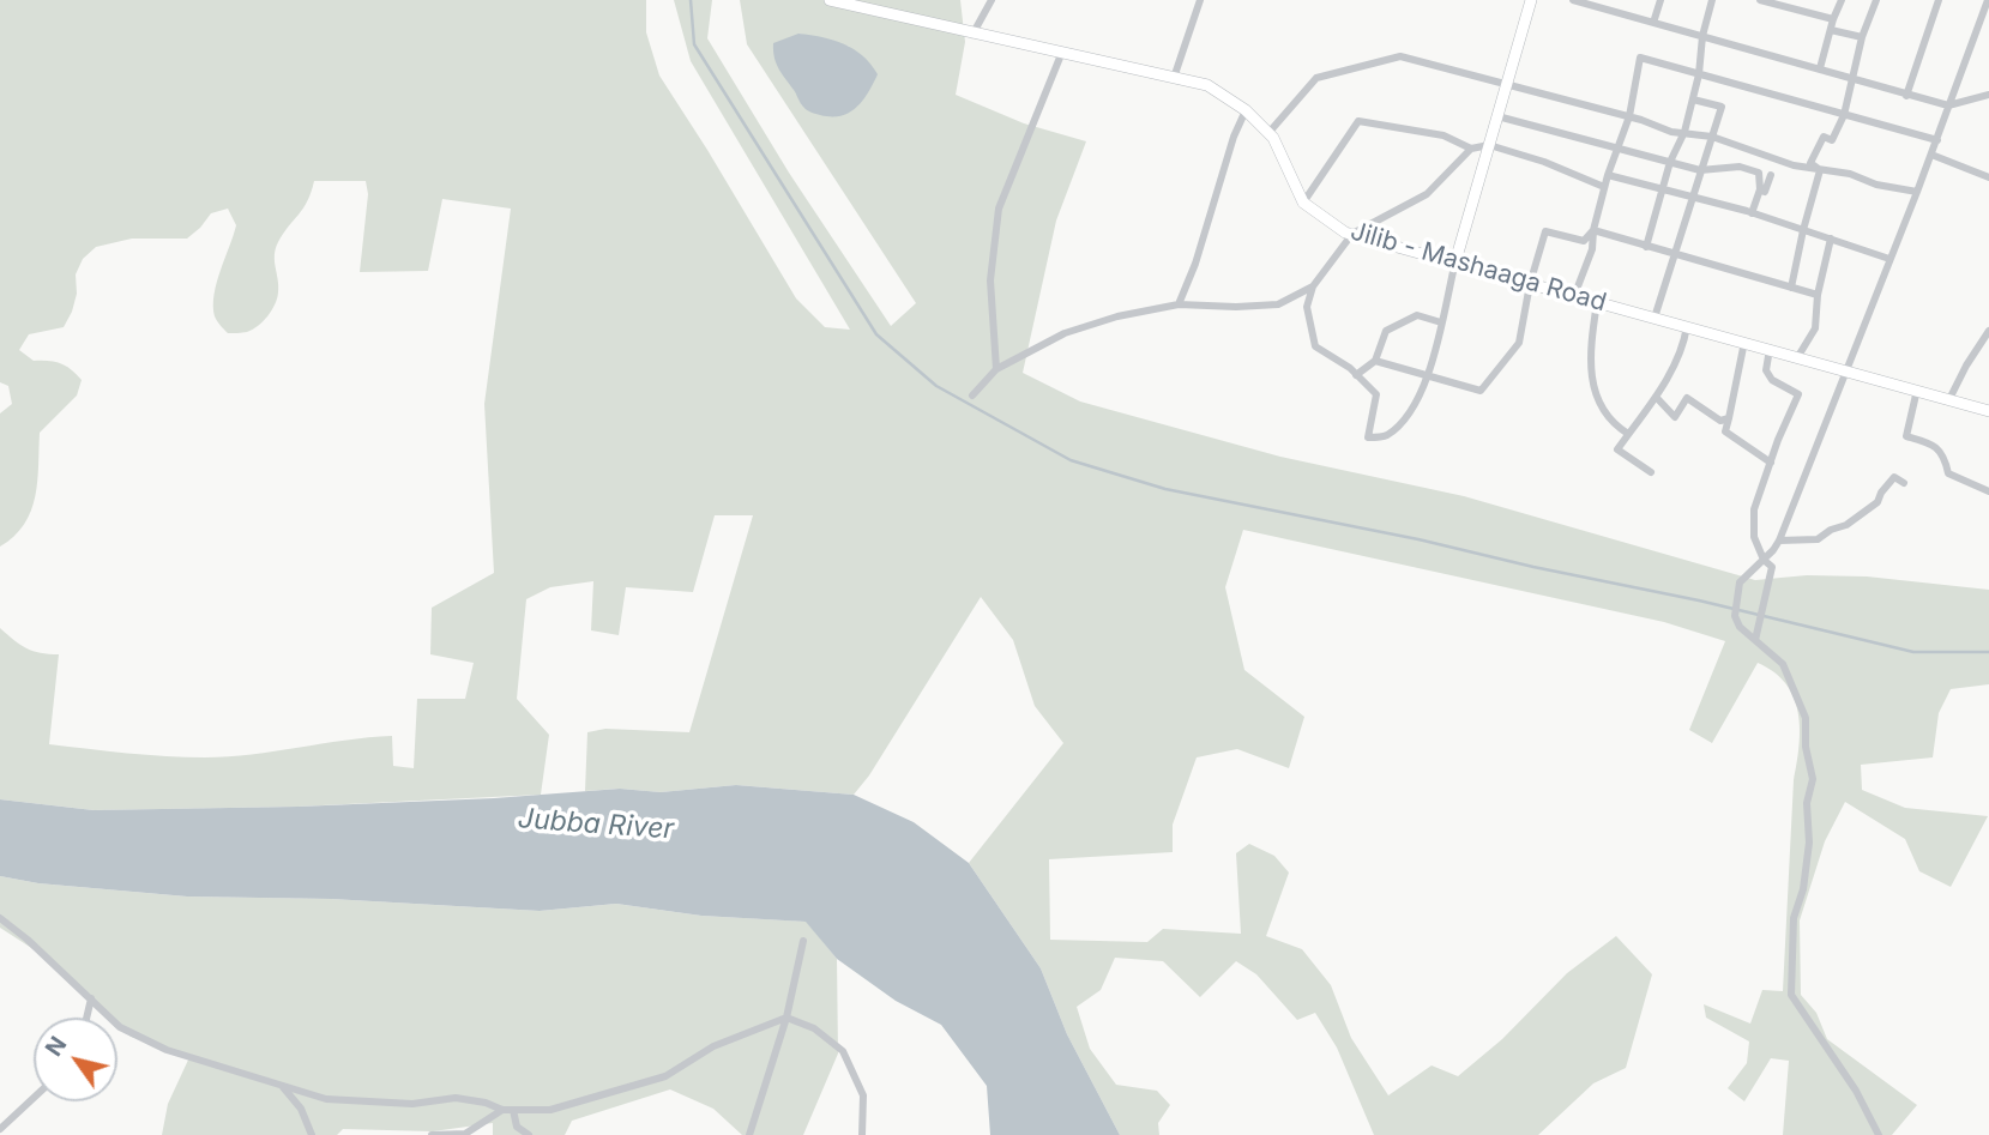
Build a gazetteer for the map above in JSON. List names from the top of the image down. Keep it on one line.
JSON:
{"streets":{"main road":["Jilib - Mashaaga Road"]},"water":["Jubba River"],"north":"top left"}
